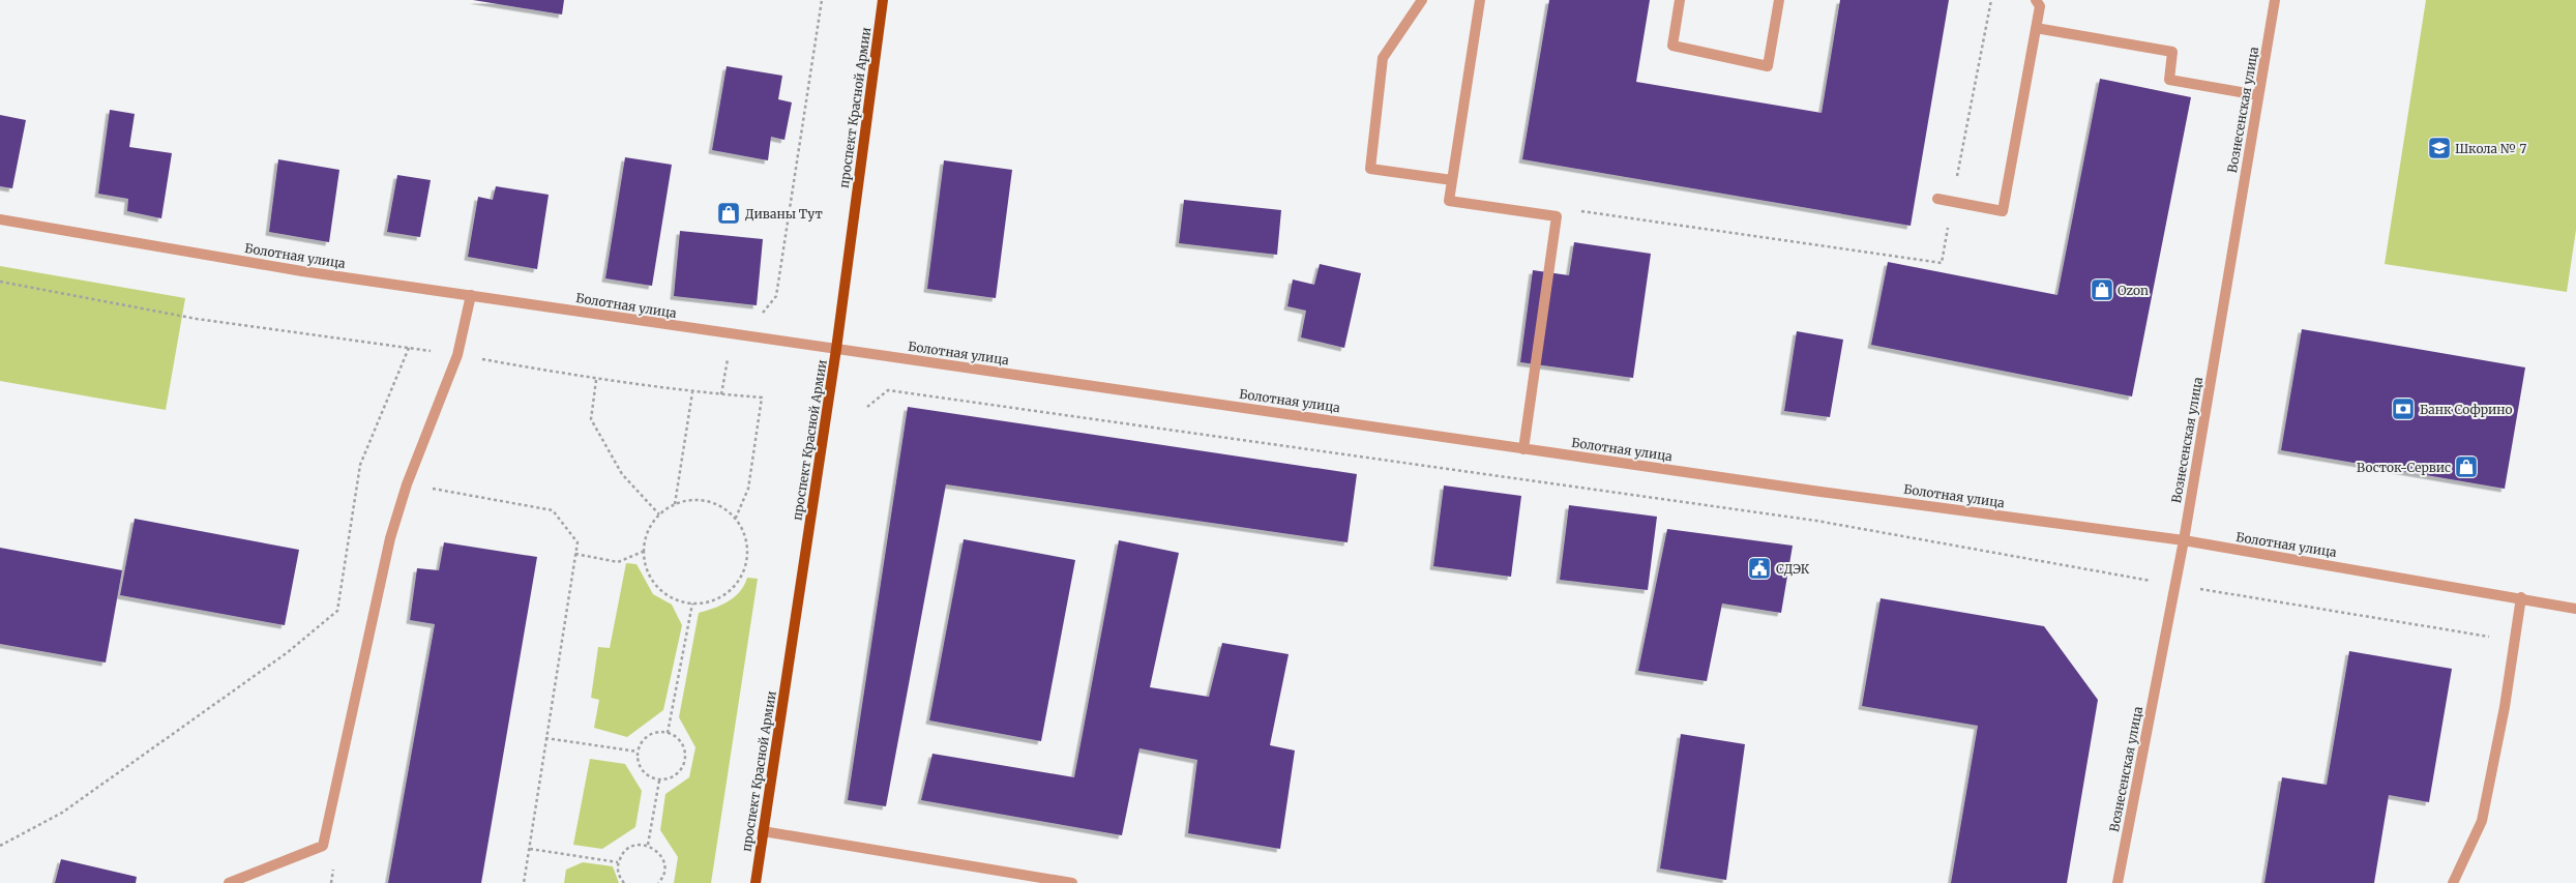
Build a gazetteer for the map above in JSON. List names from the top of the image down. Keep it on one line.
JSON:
{"streets":{"main road":["проспект Красной Армии"],"street":["Вознесенская улица","Болотная улица"]},"crossings":[["проспект Красной Армии","Болотная улица"],["Вознесенская улица","Болотная улица"]],"places":{"school or university":["Школа № 7"],"shop":["Диваны Тут","Ozon","Восток-Сервис"],"bank":["Банк Софрино"],"public building":["СДЭК"]}}
